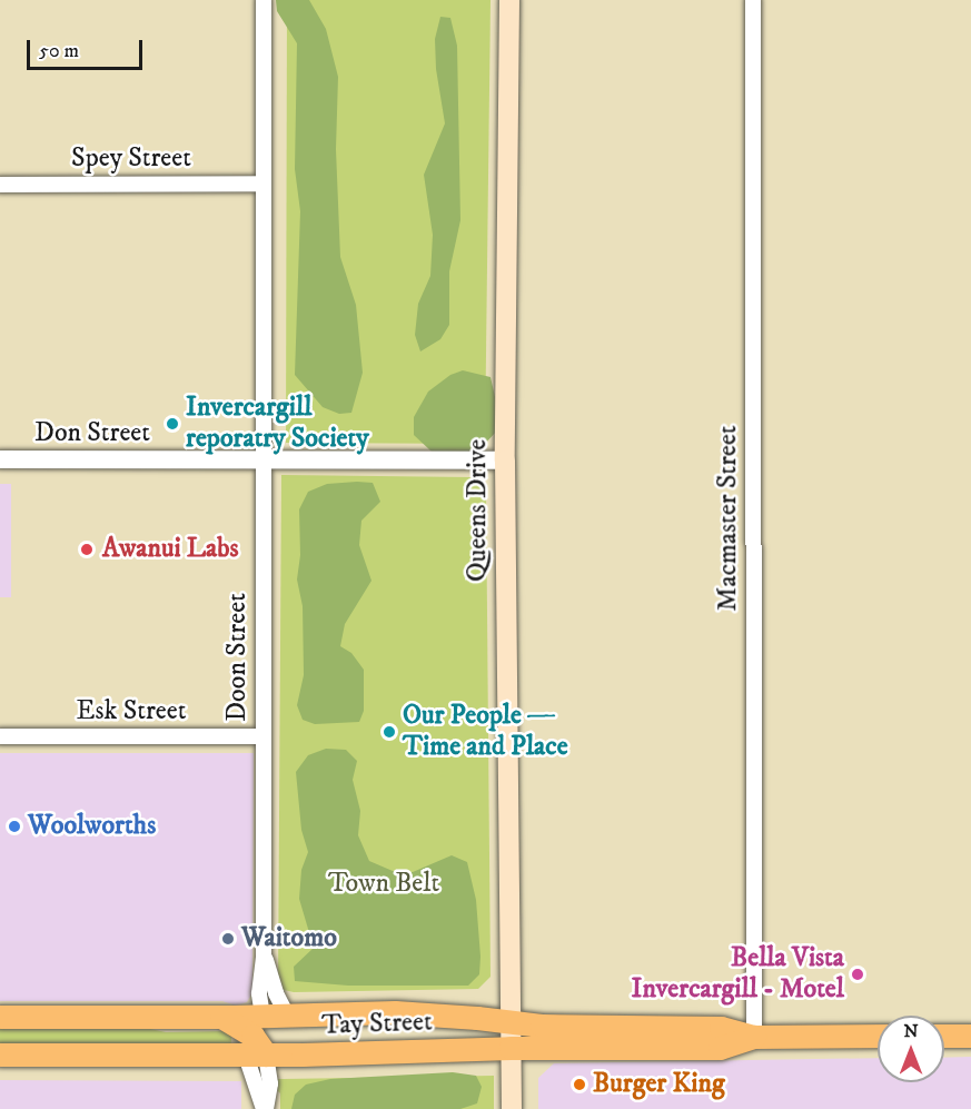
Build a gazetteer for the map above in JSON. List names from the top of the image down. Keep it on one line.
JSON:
{"streets":{"highway":["Tay Street"],"main road":["Queens Drive"],"street":["Spey Street","Don Street","Macmaster Street","Doon Street","Esk Street"]},"crossings":[["Spey Street","Doon Street"],["Don Street","Queens Drive"],["Don Street","Doon Street"],["Queens Drive","Tay Street"],["Macmaster Street","Tay Street"],["Doon Street","Esk Street"],["Doon Street","Tay Street"]],"parks":["Town Belt"],"places":["Invercargill reporatry Society","Awanui Labs","Our People — Time and Place","Woolworths","Waitomo","Bella Vista Invercargill - Motel","Burger King"],"scale_bar":"50 m","north":"top"}
